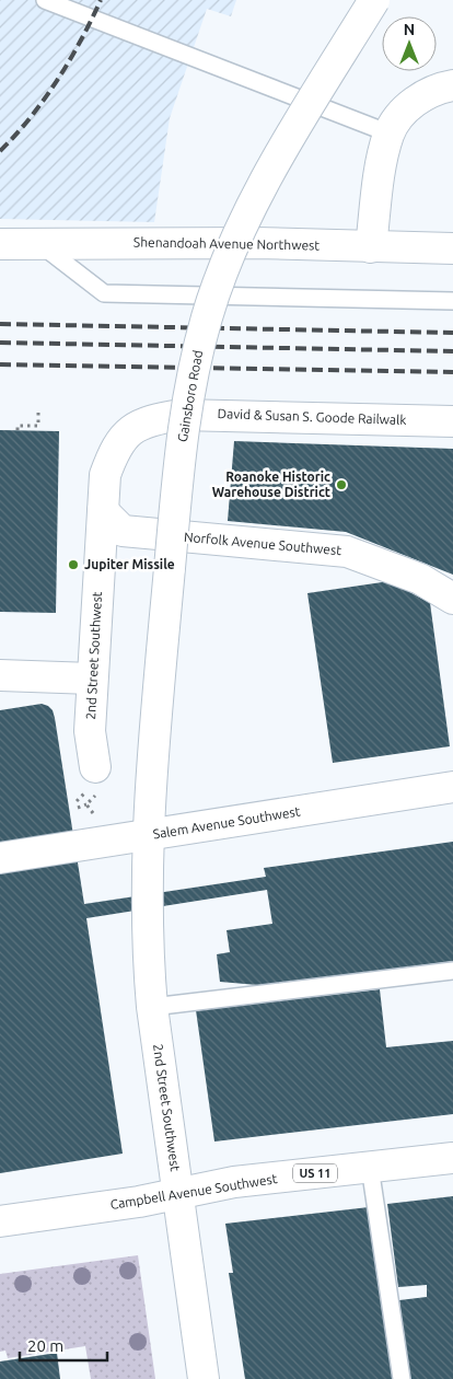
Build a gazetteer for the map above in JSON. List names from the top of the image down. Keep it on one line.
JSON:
{"streets":{"street":["Shenandoah Avenue Northwest","Gainsboro Road","David & Susan S. Goode Railwalk","Norfolk Avenue Southwest","2nd Street Southwest","Salem Avenue Southwest","US 11","Campbell Avenue Southwest"]},"crossings":[["Gainsboro Road","2nd Street Southwest"],["Gainsboro Road","Salem Avenue Southwest"],["David & Susan S. Goode Railwalk","Norfolk Avenue Southwest"],["David & Susan S. Goode Railwalk","2nd Street Southwest"],["Norfolk Avenue Southwest","2nd Street Southwest"],["2nd Street Southwest","Salem Avenue Southwest"],["2nd Street Southwest","Campbell Avenue Southwest"]],"places":["Roanoke Historic Warehouse District","Jupiter Missile"],"scale_bar":"20 m","north":"top"}
